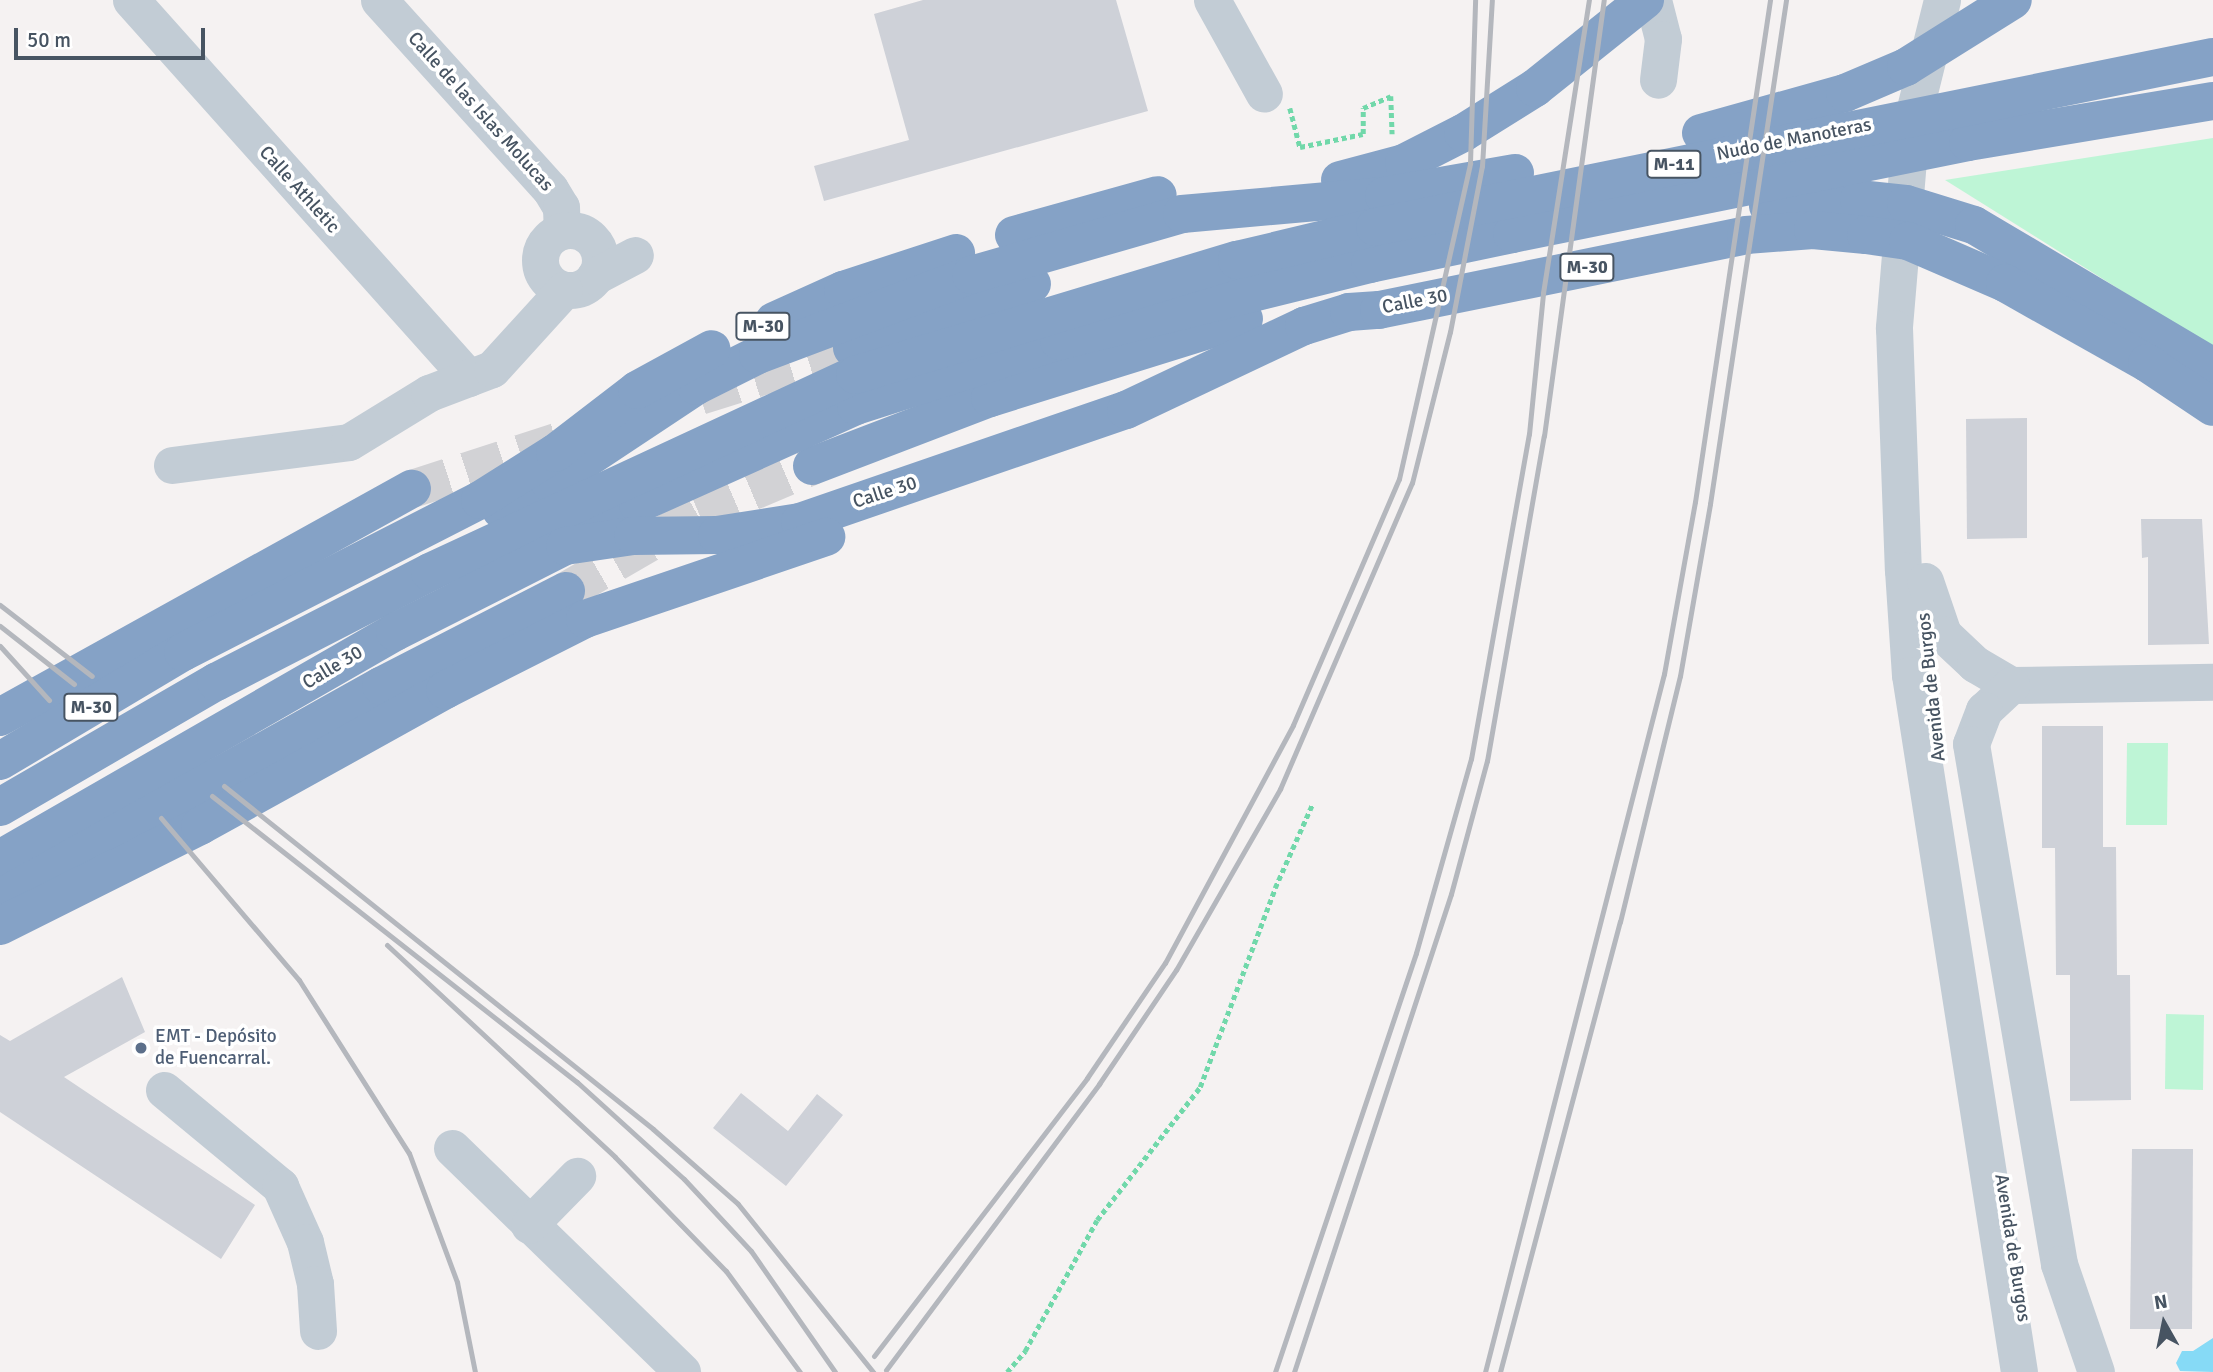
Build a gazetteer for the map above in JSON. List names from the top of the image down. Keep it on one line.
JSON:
{"streets":{"highway":["Nudo de Manoteras","M-11","M-30","Calle 30"],"street":["Calle de las Islas Molucas","Calle Athletic","Avenida de Burgos"]},"crossings":[["Nudo de Manoteras","Calle 30"],["M-30","Calle 30"]],"places":["EMT - Depósito de Fuencarral."],"scale_bar":"50 m","north":"top"}
